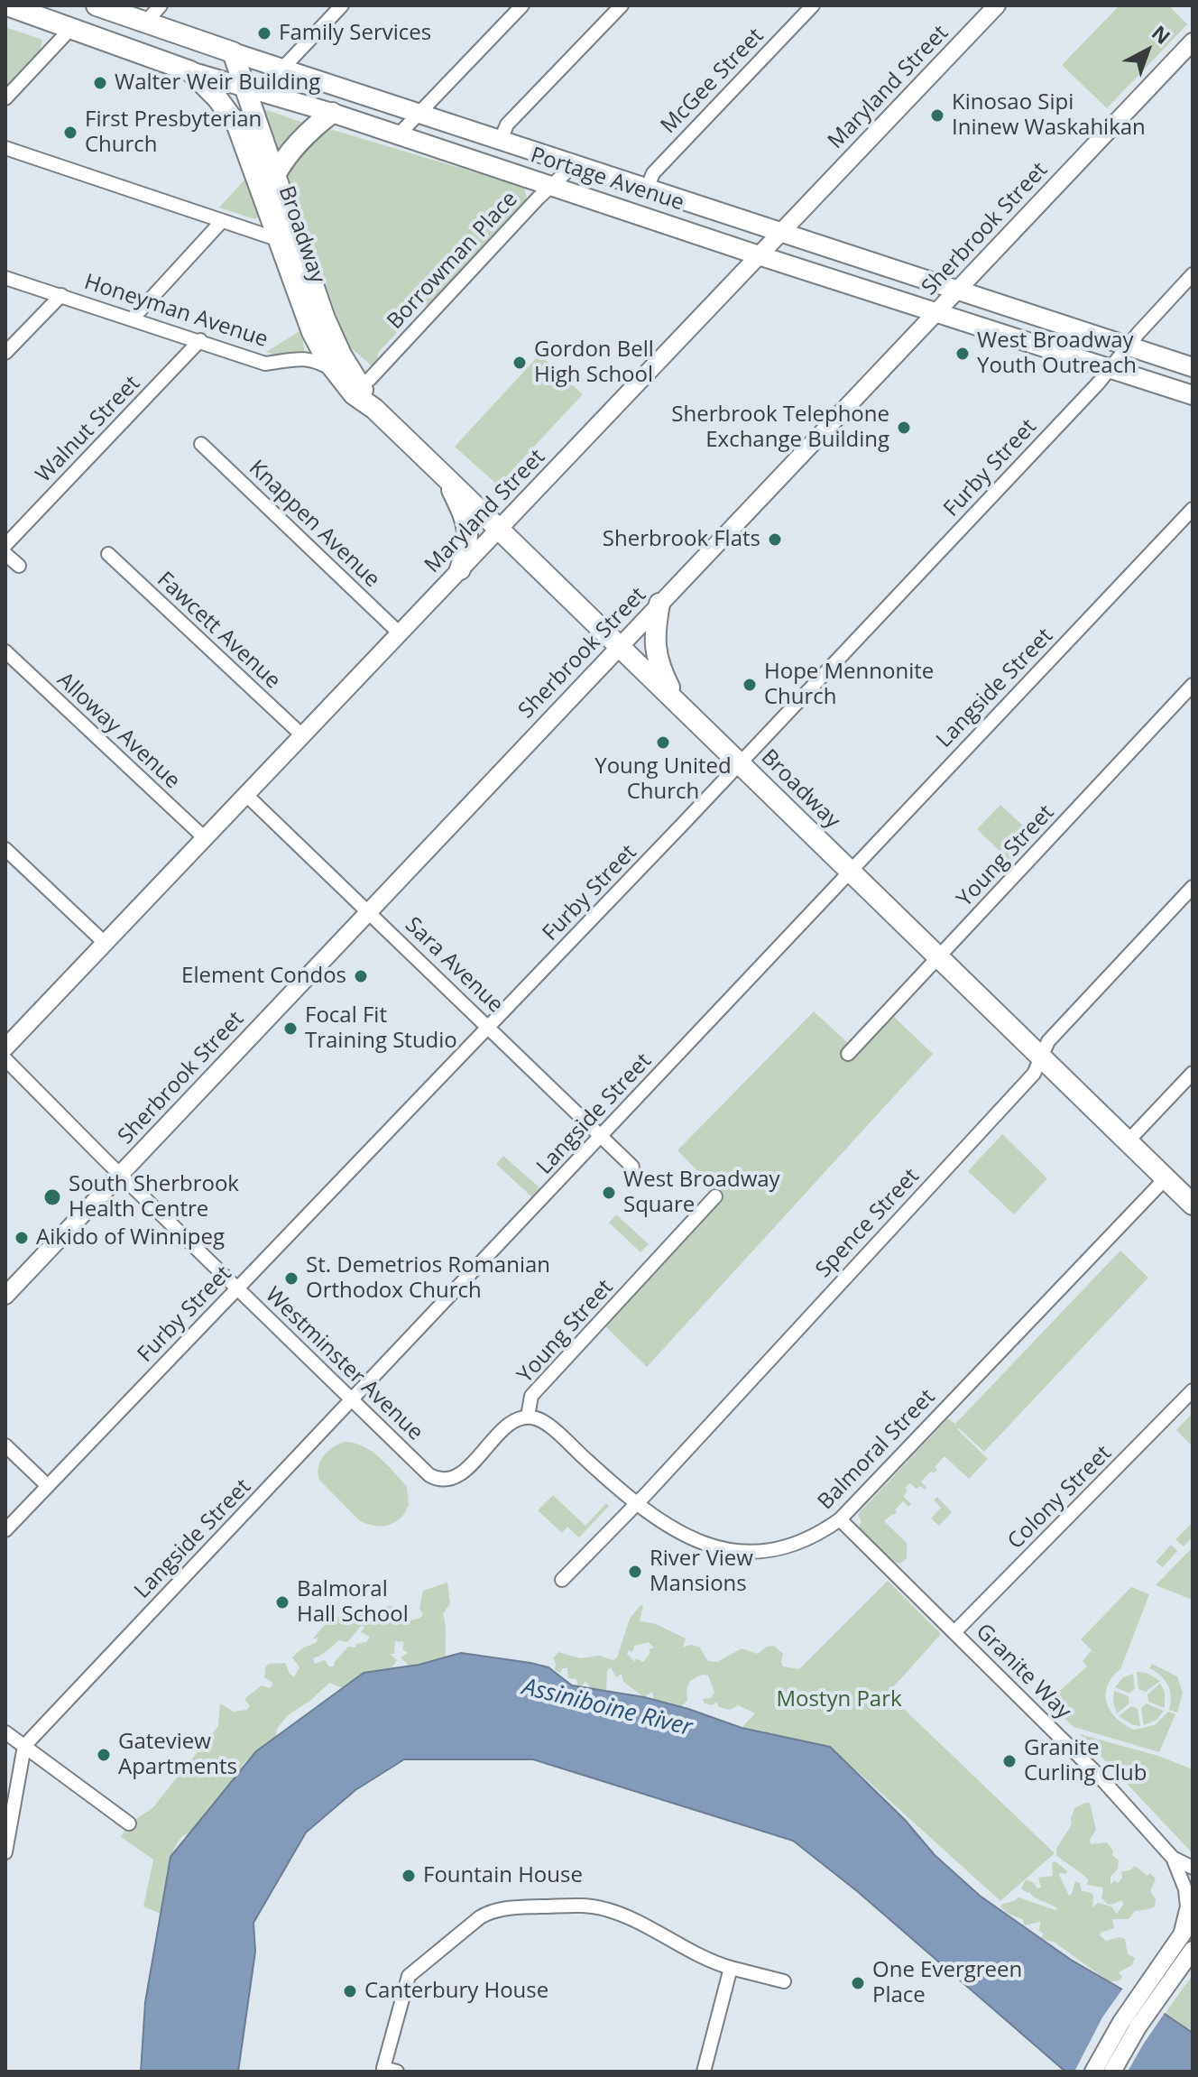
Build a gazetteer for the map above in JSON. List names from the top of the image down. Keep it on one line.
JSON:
{"streets":{"highway":["Portage Avenue","Broadway"],"main road":["Maryland Street","Sherbrook Street"],"street":["McGee Street","Borrowman Place","Honeyman Avenue","Walnut Street","Furby Street","Knappen Avenue","Fawcett Avenue","Langside Street","Alloway Avenue","Young Street","Sara Avenue","Spence Street","Westminster Avenue","Balmoral Street","Colony Street","Granite Way"]},"crossings":[["McGee Street","Portage Avenue"],["Maryland Street","Portage Avenue"],["Maryland Street","Broadway"],["Maryland Street","Knappen Avenue"],["Maryland Street","Fawcett Avenue"],["Maryland Street","Alloway Avenue"],["Maryland Street","Sara Avenue"],["Portage Avenue","Sherbrook Street"],["Portage Avenue","Broadway"],["Portage Avenue","Borrowman Place"],["Portage Avenue","Furby Street"],["Sherbrook Street","Broadway"],["Sherbrook Street","Sara Avenue"],["Sherbrook Street","Westminster Avenue"],["Broadway","Borrowman Place"],["Broadway","Honeyman Avenue"],["Broadway","Furby Street"],["Broadway","Langside Street"],["Broadway","Young Street"],["Broadway","Spence Street"],["Broadway","Balmoral Street"],["Honeyman Avenue","Walnut Street"],["Furby Street","Sara Avenue"],["Furby Street","Westminster Avenue"],["Langside Street","Sara Avenue"],["Langside Street","Westminster Avenue"],["Young Street","Westminster Avenue"],["Young Street","Balmoral Street"],["Spence Street","Balmoral Street"],["Balmoral Street","Granite Way"],["Colony Street","Granite Way"]],"water":["Assiniboine River"],"parks":["Mostyn Park"],"places":["Family Services","Walter Weir Building","Kinosao Sipi Ininew Waskahikan","First Presbyterian Church","West Broadway Youth Outreach","Gordon Bell High School","Sherbrook Telephone Exchange Building","Sherbrook Flats","Hope Mennonite Church","Young United Church","Element Condos","Focal Fit Training Studio","West Broadway Square","South Sherbrook Health Centre","Aikido of Winnipeg","St. Demetrios Romanian Orthodox Church","River View Mansions","Balmoral Hall School","Gateview Apartments","Granite Curling Club","Fountain House","One Evergreen Place","Canterbury House"],"north":"top right"}
